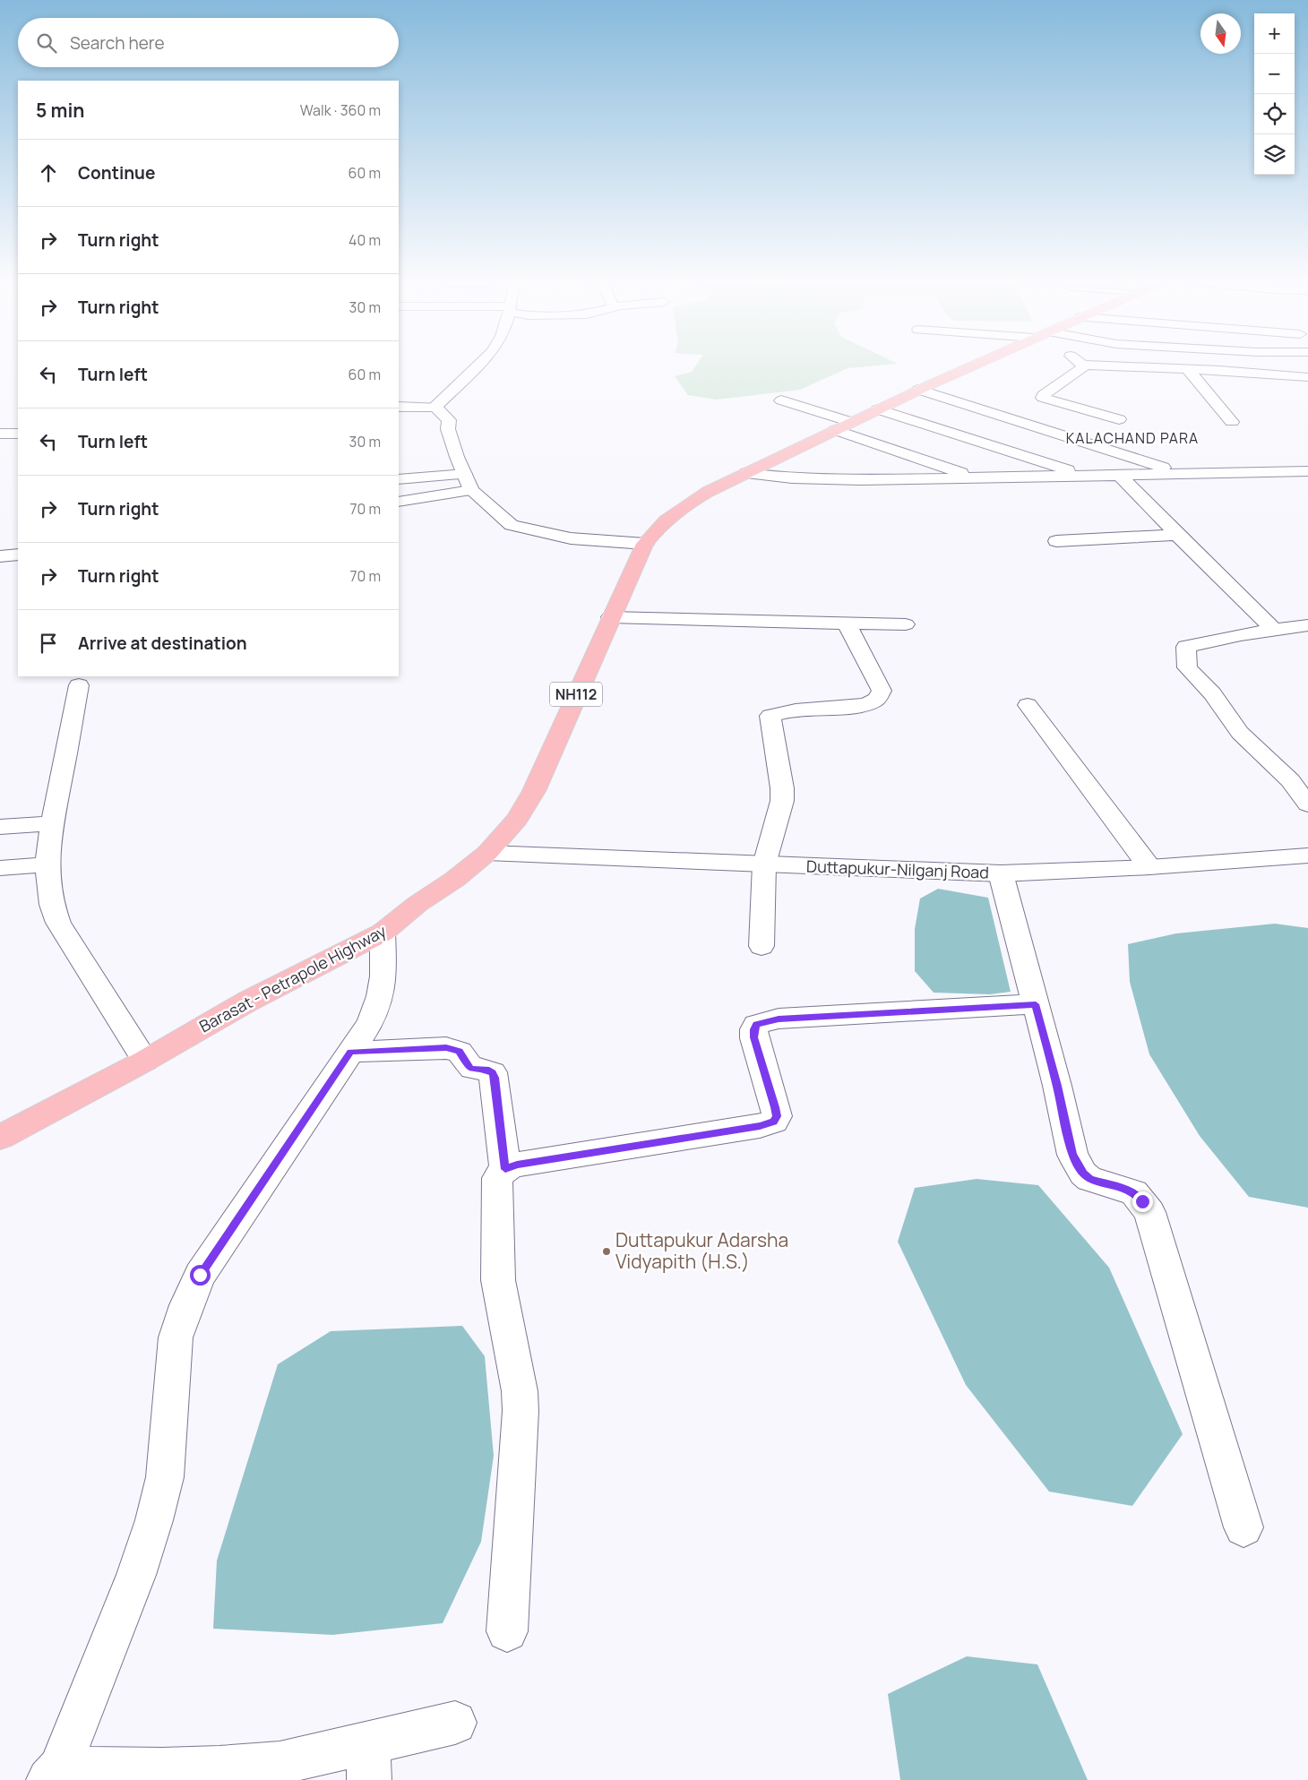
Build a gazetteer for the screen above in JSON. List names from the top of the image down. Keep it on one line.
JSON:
{"streets":{"highway":["NH112","Barasat - Petrapole Highway"],"street":["Duttapukur-Nilganj Road"]},"crossings":[["Duttapukur-Nilganj Road","Barasat - Petrapole Highway"]],"districts":["KALACHAND PARA"],"places":["Duttapukur Adarsha Vidyapith (H.S.)"],"north":"bottom","page":{"map_buttons":["+","−"],"search":"Search here","heading":["5 min","Walk · 360 m"],"list":[["Continue","60 m"],["Turn right","40 m"],["Turn right","30 m"],["Turn left","60 m"],["Turn left","30 m"],["Turn right","70 m"],["Turn right","70 m"],"Arrive at destination"]}}
